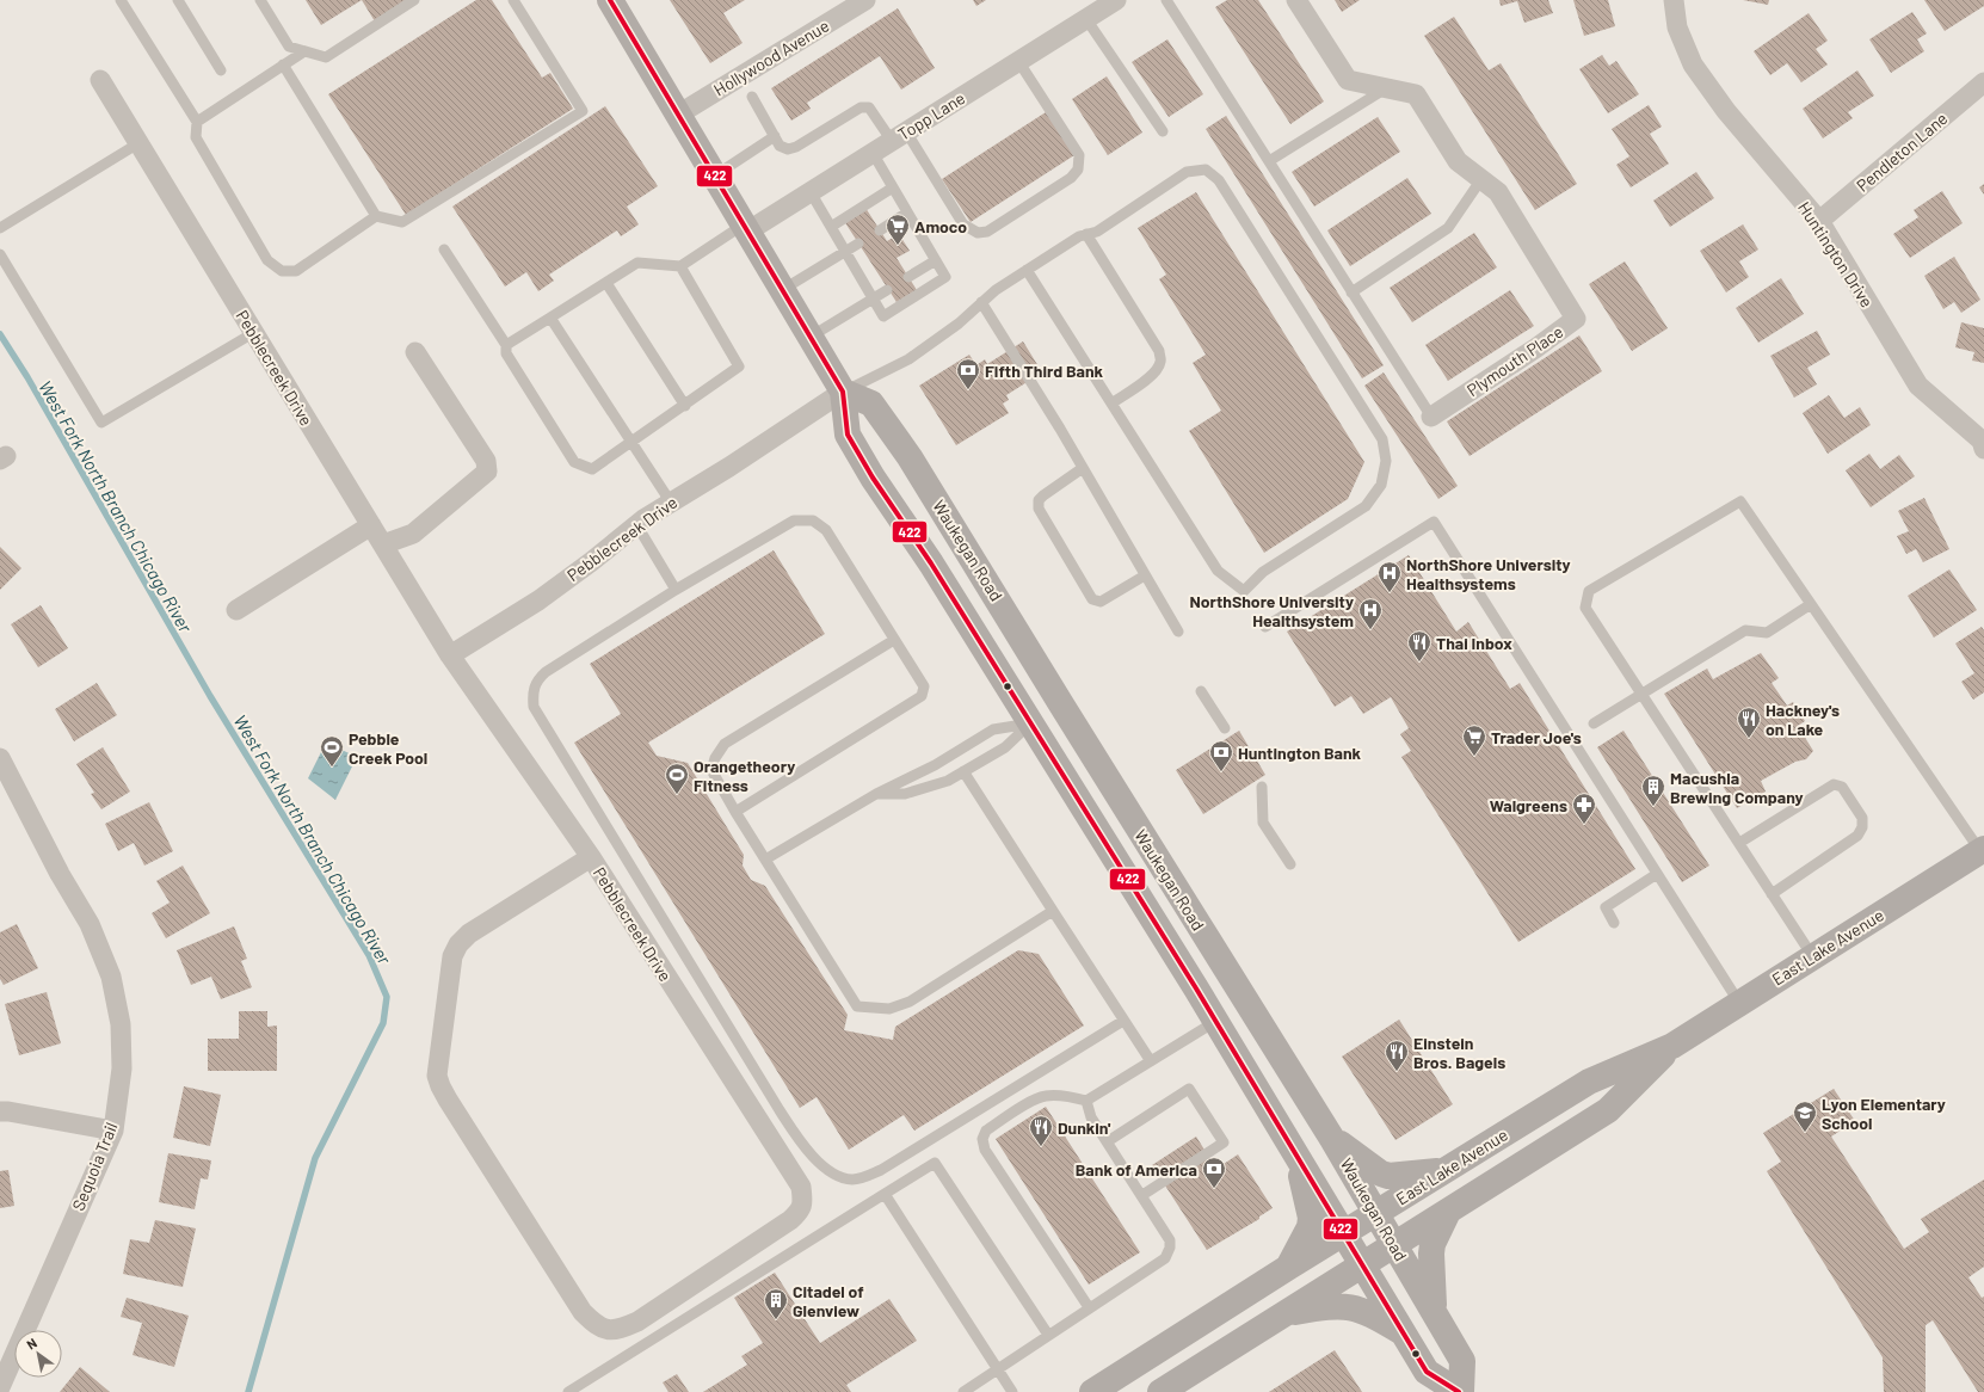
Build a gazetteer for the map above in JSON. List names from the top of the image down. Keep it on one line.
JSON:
{"streets":{"main road":["Waukegan Road","East Lake Avenue"],"street":["Hollywood Avenue","Topp Lane","Pendleton Lane","Huntington Drive","Plymouth Place","Pebblecreek Drive","Sequoia Trail"]},"crossings":[["Hollywood Avenue","Waukegan Road"],["Topp Lane","Waukegan Road"],["Pendleton Lane","Huntington Drive"],["Pebblecreek Drive","Waukegan Road"],["Waukegan Road","East Lake Avenue"]],"water":["West Fork North Branch Chicago River"],"places":{"supermarket":["Amoco","Trader Joe's"],"bank":["Fifth Third Bank","Huntington Bank","Bank of America"],"hospital":["NorthShore University Healthsystems","NorthShore University Healthsystem"],"restaurant":["Thai Inbox","Hackney's on Lake","Einstein Bros. Bagels","Dunkin'"],"sports":["Pebble Creek Pool","Orangetheory Fitness"],"building":["Macushla Brewing Company","Citadel of Glenview"],"pharmacy":["Walgreens"],"school or university":["Lyon Elementary School"]},"lines":["transit line 422"],"north":"top left"}
